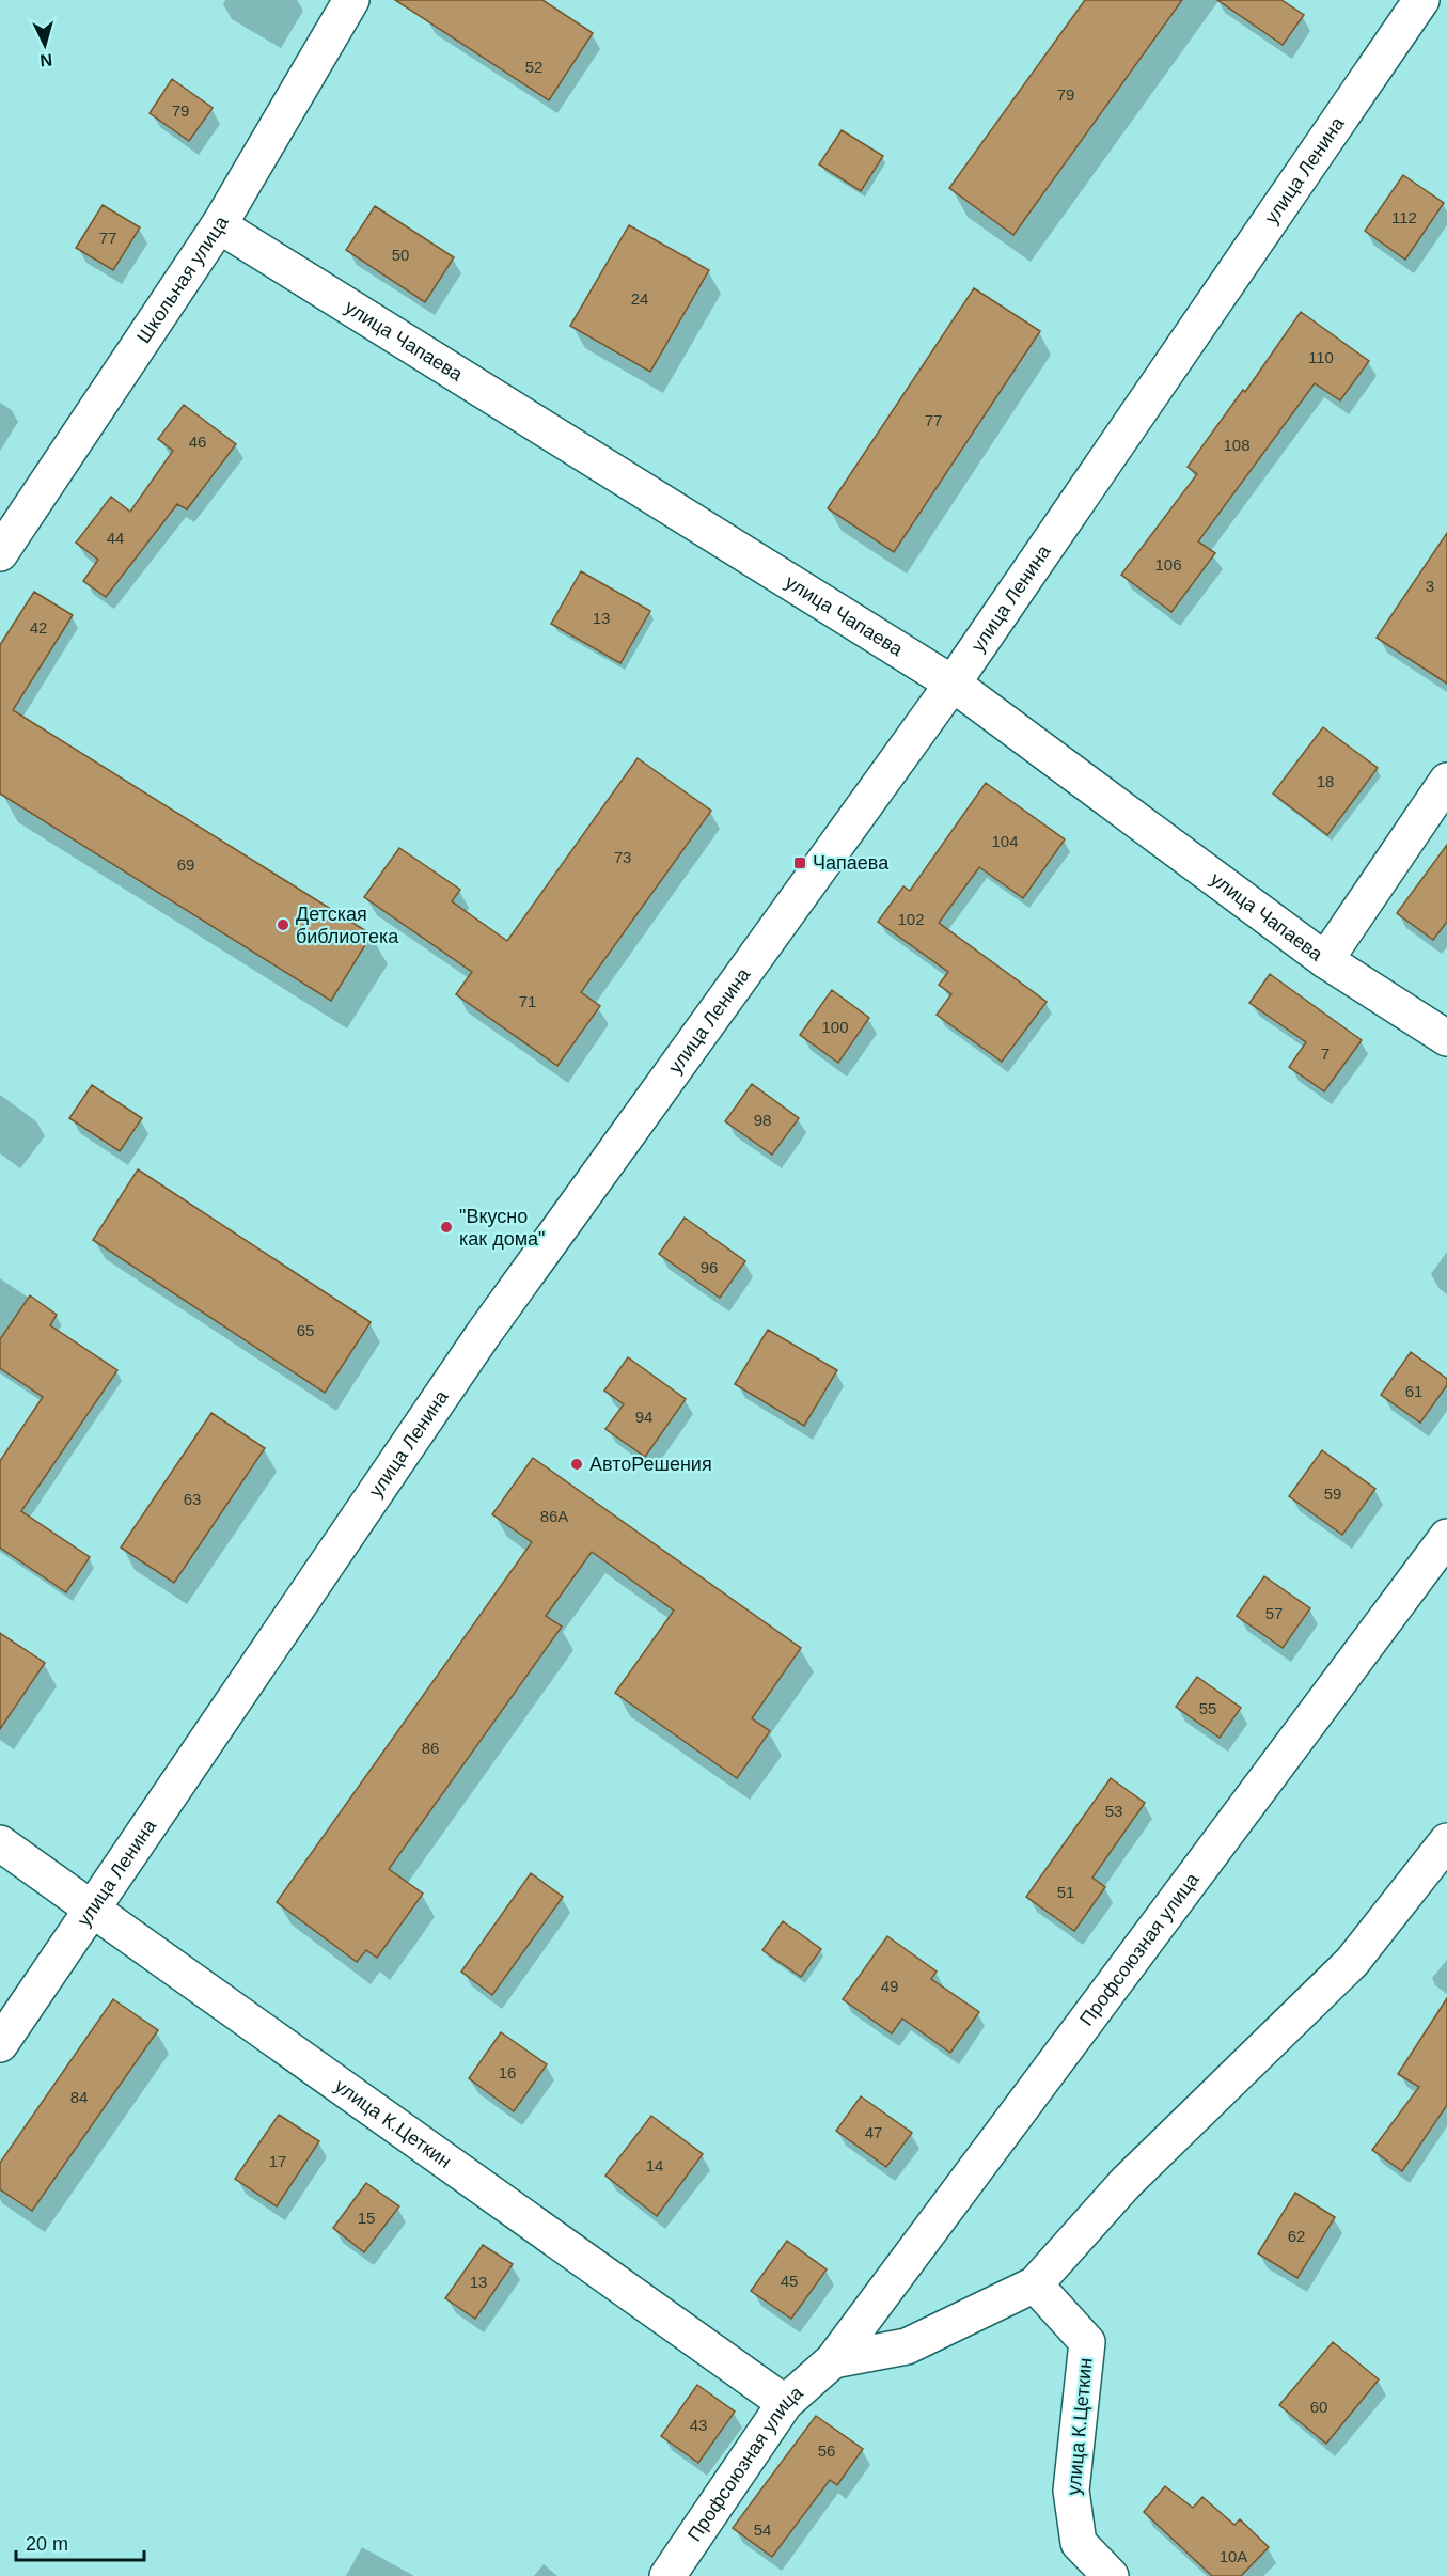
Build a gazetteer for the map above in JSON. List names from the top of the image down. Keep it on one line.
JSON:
{"streets":{"street":["улица Ленина","Школьная улица","улица Чапаева","Профсоюзная улица","улица К.Цеткин"]},"crossings":[["улица Ленина","улица Чапаева"],["улица Ленина","улица К.Цеткин"],["Школьная улица","улица Чапаева"],["Профсоюзная улица","улица К.Цеткин"]],"places":{"transit":["Чапаева"],"other":["Детская библиотека","\"Вкусно как дома\"","АвтоРешения"]},"house_numbers":["52","79","79","112","77","50","24","110","77","46","108","44","106","3","13","42","18","104","73","69","102","71","100","7","98","96","65","61","94","59","63","86А","57","55","86","53","51","49","16","84","47","17","14","15","62","45","13","60","43","56","54","10А"],"scale_bar":"20 m","north":"bottom"}
